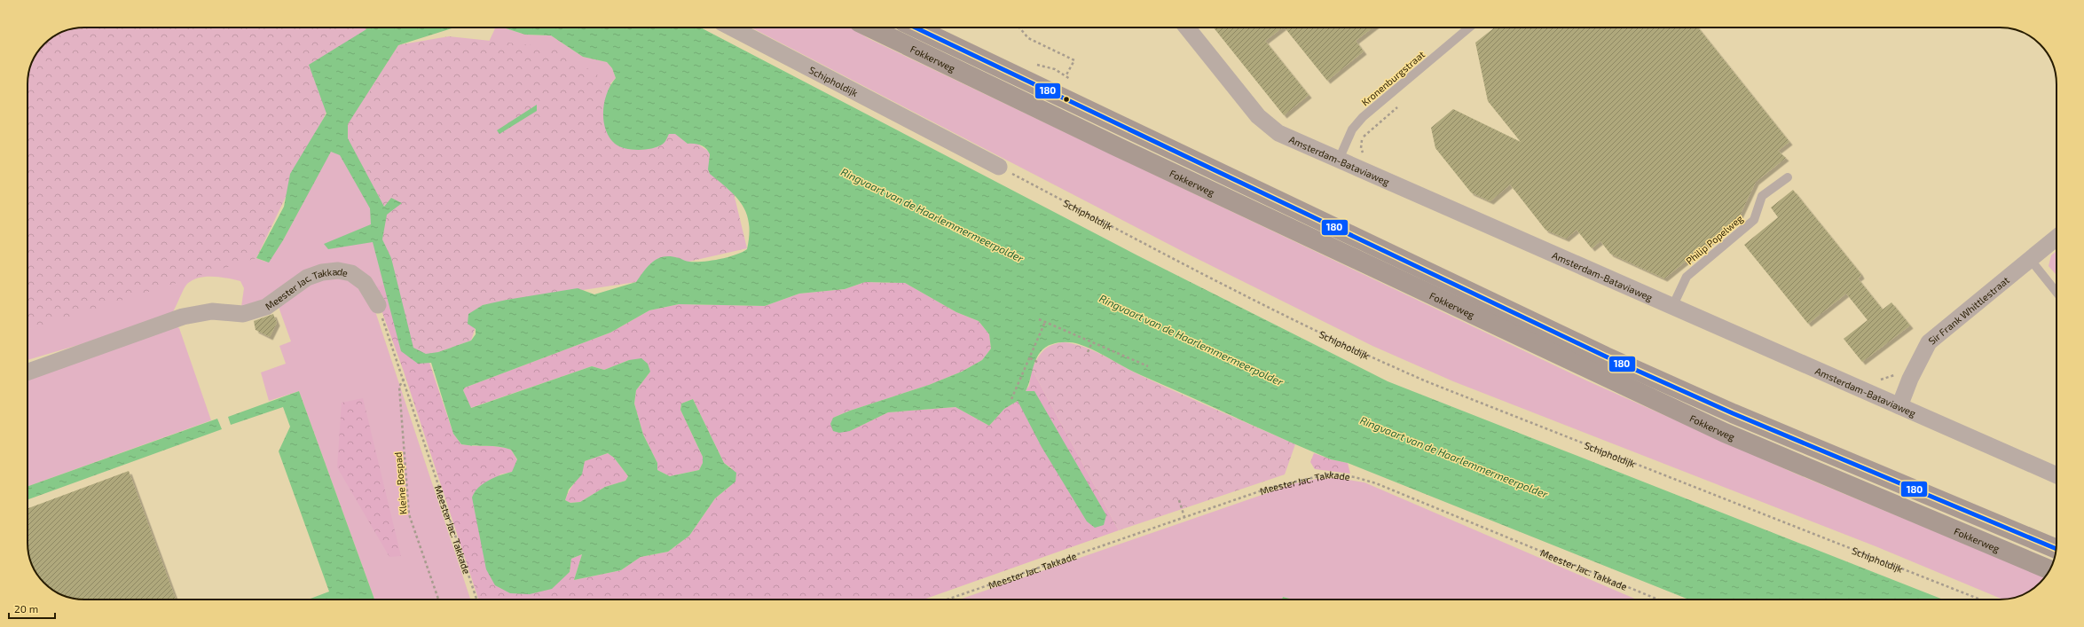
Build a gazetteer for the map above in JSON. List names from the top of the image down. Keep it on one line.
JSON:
{"streets":{"main road":["Fokkerweg"],"street":["Schipholdijk","Amsterdam-Bataviaweg","Meester Jac. Takkade","Sir Frank Whittlestraat"],"lane":["Kronenburgstraat","Philip Popelweg"],"path":["Kleine Bospad"]},"crossings":[["Kronenburgstraat","Amsterdam-Bataviaweg"],["Amsterdam-Bataviaweg","Philip Popelweg"],["Amsterdam-Bataviaweg","Sir Frank Whittlestraat"],["Meester Jac. Takkade","Kleine Bospad"]],"water":["Ringvaart van de Haarlemmermeerpolder"],"lines":["transit line 180"],"scale_bar":"20 m"}
